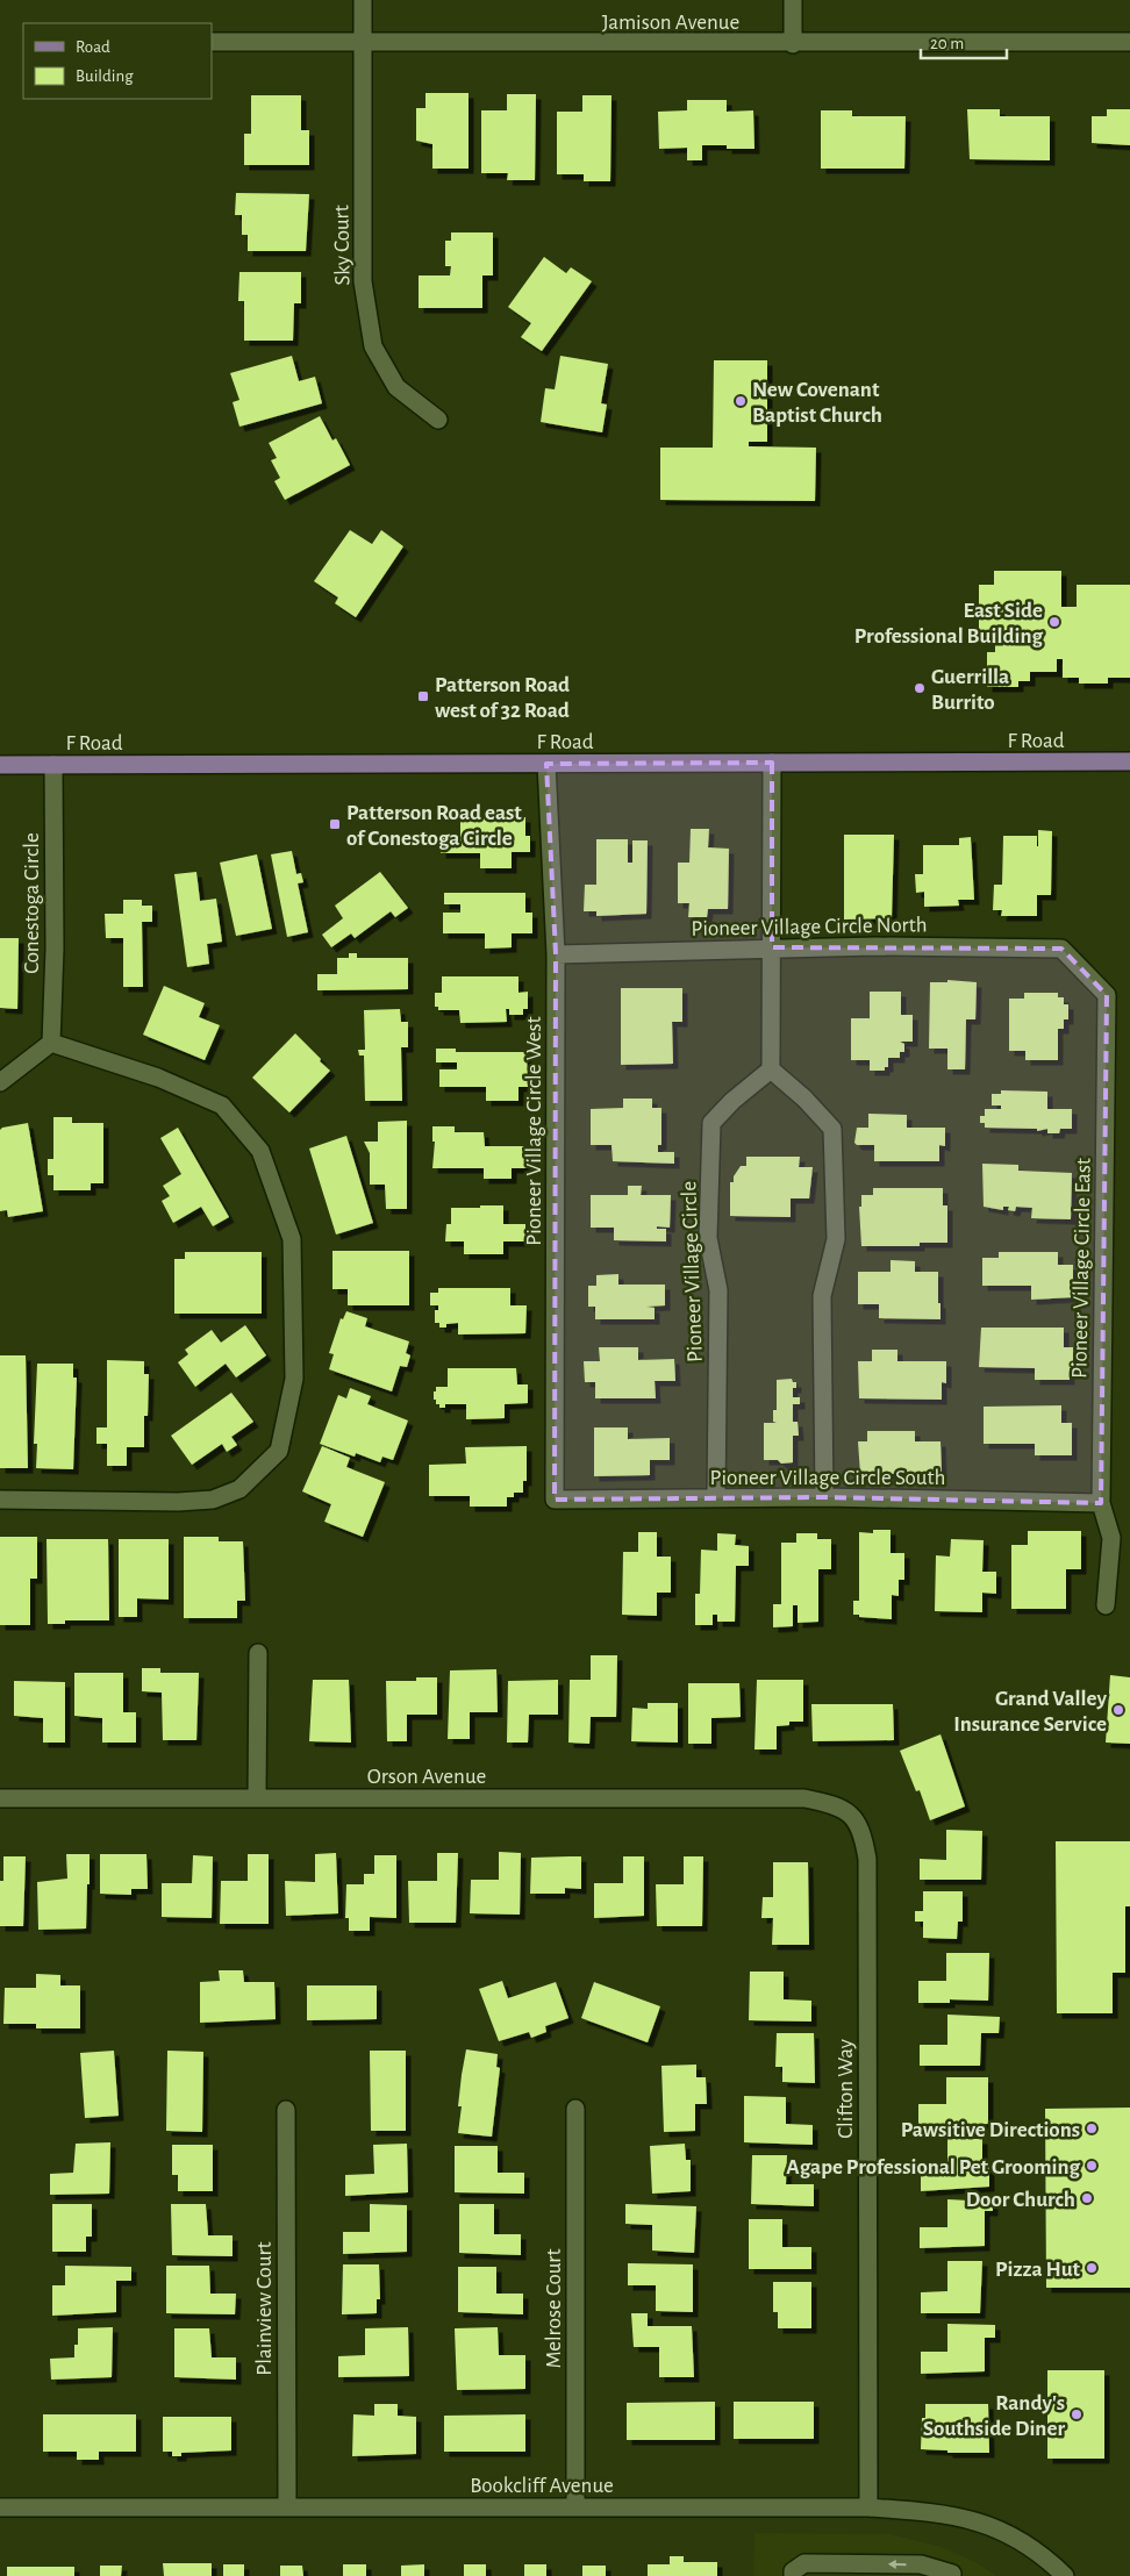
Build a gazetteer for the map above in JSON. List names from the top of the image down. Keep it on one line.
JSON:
{"streets":{"main road":["F Road"],"street":["Jamison Avenue","Sky Court","Conestoga Circle","Pioneer Village Circle North","Pioneer Village Circle West","Pioneer Village Circle East","Pioneer Village Circle","Pioneer Village Circle South","Orson Avenue","Clifton Way","Plainview Court","Melrose Court","Bookcliff Avenue"]},"crossings":[["Jamison Avenue","Sky Court"],["F Road","Conestoga Circle"],["F Road","Pioneer Village Circle West"],["Pioneer Village Circle North","Pioneer Village Circle West"],["Pioneer Village Circle North","Pioneer Village Circle East"],["Pioneer Village Circle West","Pioneer Village Circle South"],["Pioneer Village Circle East","Pioneer Village Circle South"],["Pioneer Village Circle","Pioneer Village Circle South"],["Orson Avenue","Clifton Way"],["Clifton Way","Bookcliff Avenue"],["Plainview Court","Bookcliff Avenue"],["Melrose Court","Bookcliff Avenue"]],"places":{"other":["New Covenant Baptist Church","East Side Professional Building","Guerrilla Burrito","Grand Valley Insurance Service","Pawsitive Directions","Agape Professional Pet Grooming","Door Church","Pizza Hut","Randy's Southside Diner"],"transit":["Patterson Road west of 32 Road","Patterson Road east of Conestoga Circle"]},"legend":["Road","Building"],"scale_bar":"20 m"}
